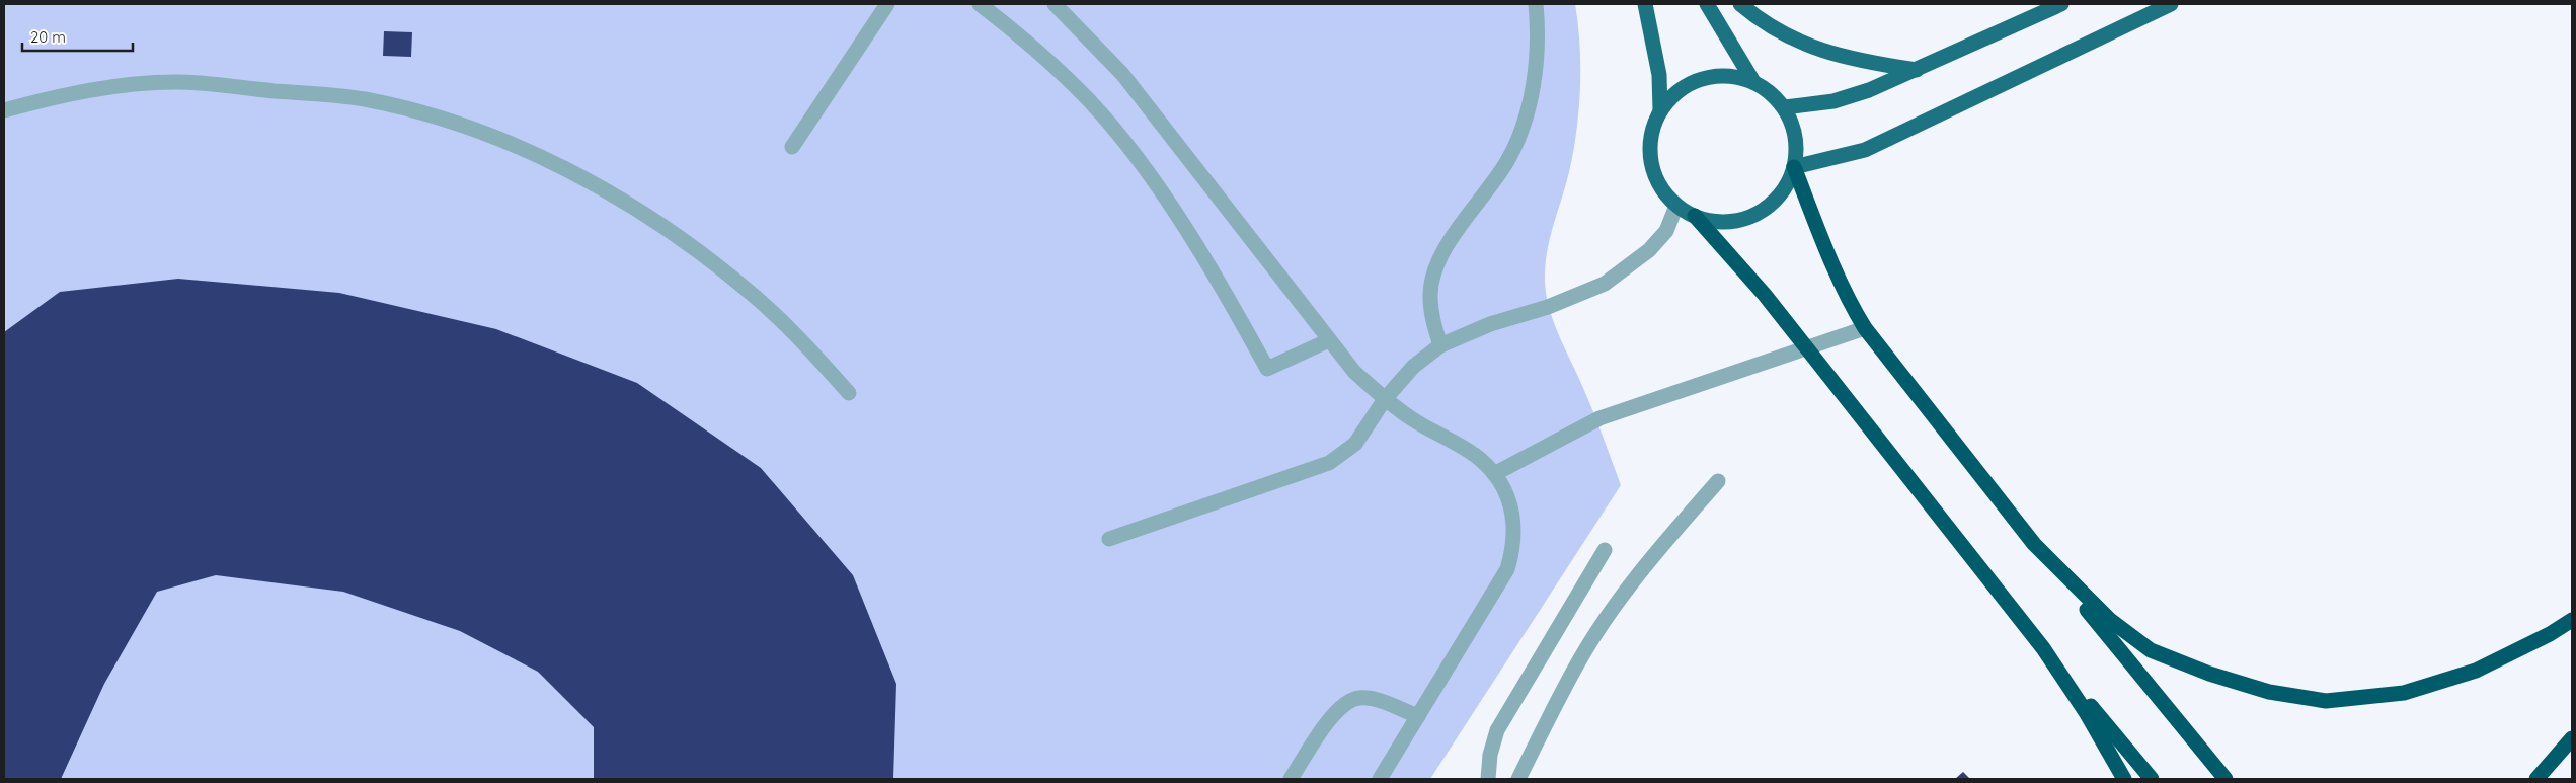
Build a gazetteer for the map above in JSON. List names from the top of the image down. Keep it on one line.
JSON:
{"scale_bar":"20 m"}
